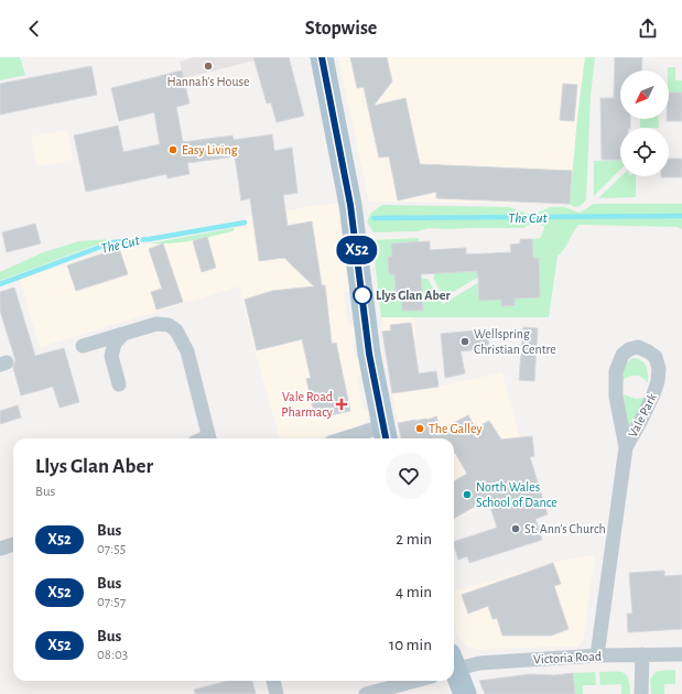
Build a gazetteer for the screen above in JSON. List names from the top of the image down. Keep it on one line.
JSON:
{"streets":{"street":["Vale Park","Victoria Road"]},"crossings":[["Vale Park","Victoria Road"]],"water":["The Cut"],"places":{"other":["Hannah's House","Easy Living","Llys Glan Aber","Wellspring Christian Centre","The Galley","North Wales School of Dance","St. Ann's Church"],"health":["Vale Road Pharmacy"]},"lines":["bus line X52"],"north":"bottom left","page":{"header":"Stopwise","on_map":"X52","heading":["Llys Glan Aber","Bus"],"list":[{"mark":"X52","name":"Bus","note":"07:55","value":"2 min"},{"mark":"X52","name":"Bus","note":"07:57","value":"4 min"},{"mark":"X52","name":"Bus","note":"08:03","value":"10 min"}]}}
